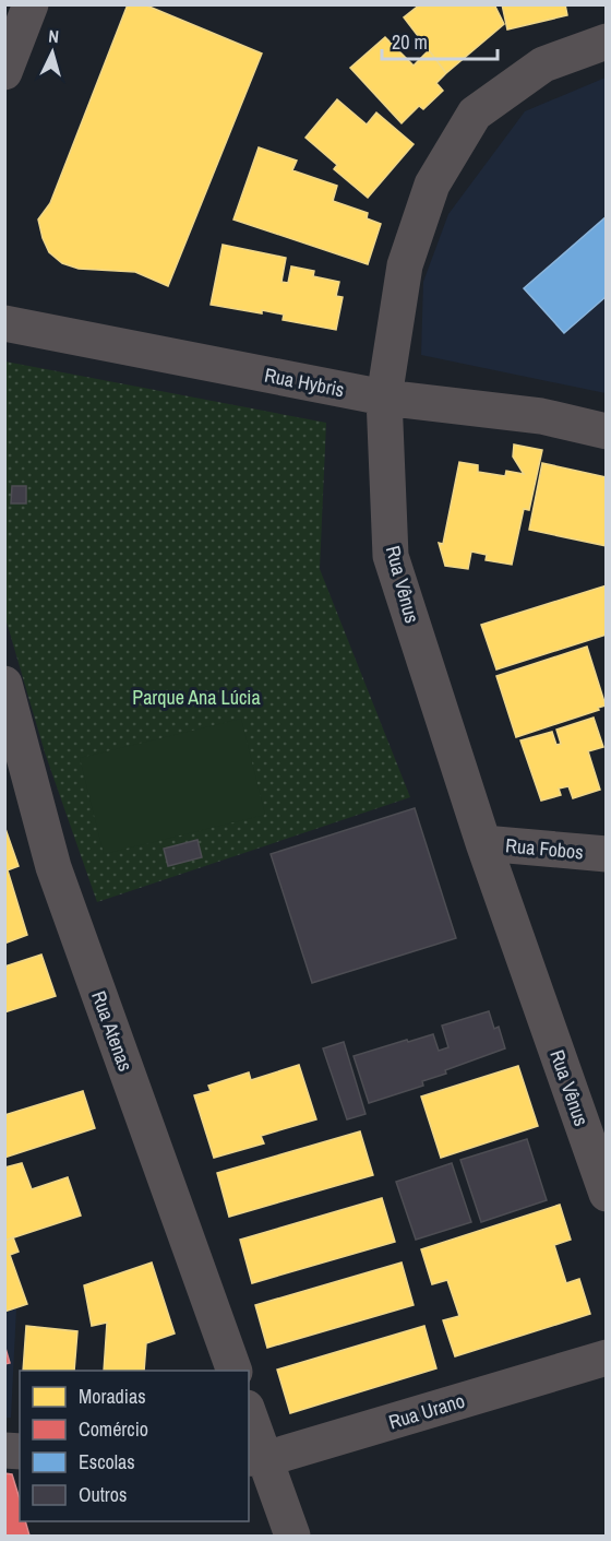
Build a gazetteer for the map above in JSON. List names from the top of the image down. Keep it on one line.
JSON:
{"streets":{"street":["Rua Hybris","Rua Vênus","Rua Fobos","Rua Atenas","Rua Urano"]},"crossings":[["Rua Hybris","Rua Vênus"],["Rua Vênus","Rua Fobos"]],"parks":["Parque Ana Lúcia"],"legend":["Moradias","Comércio","Escolas","Outros"],"scale_bar":"20 m","north":"top"}
